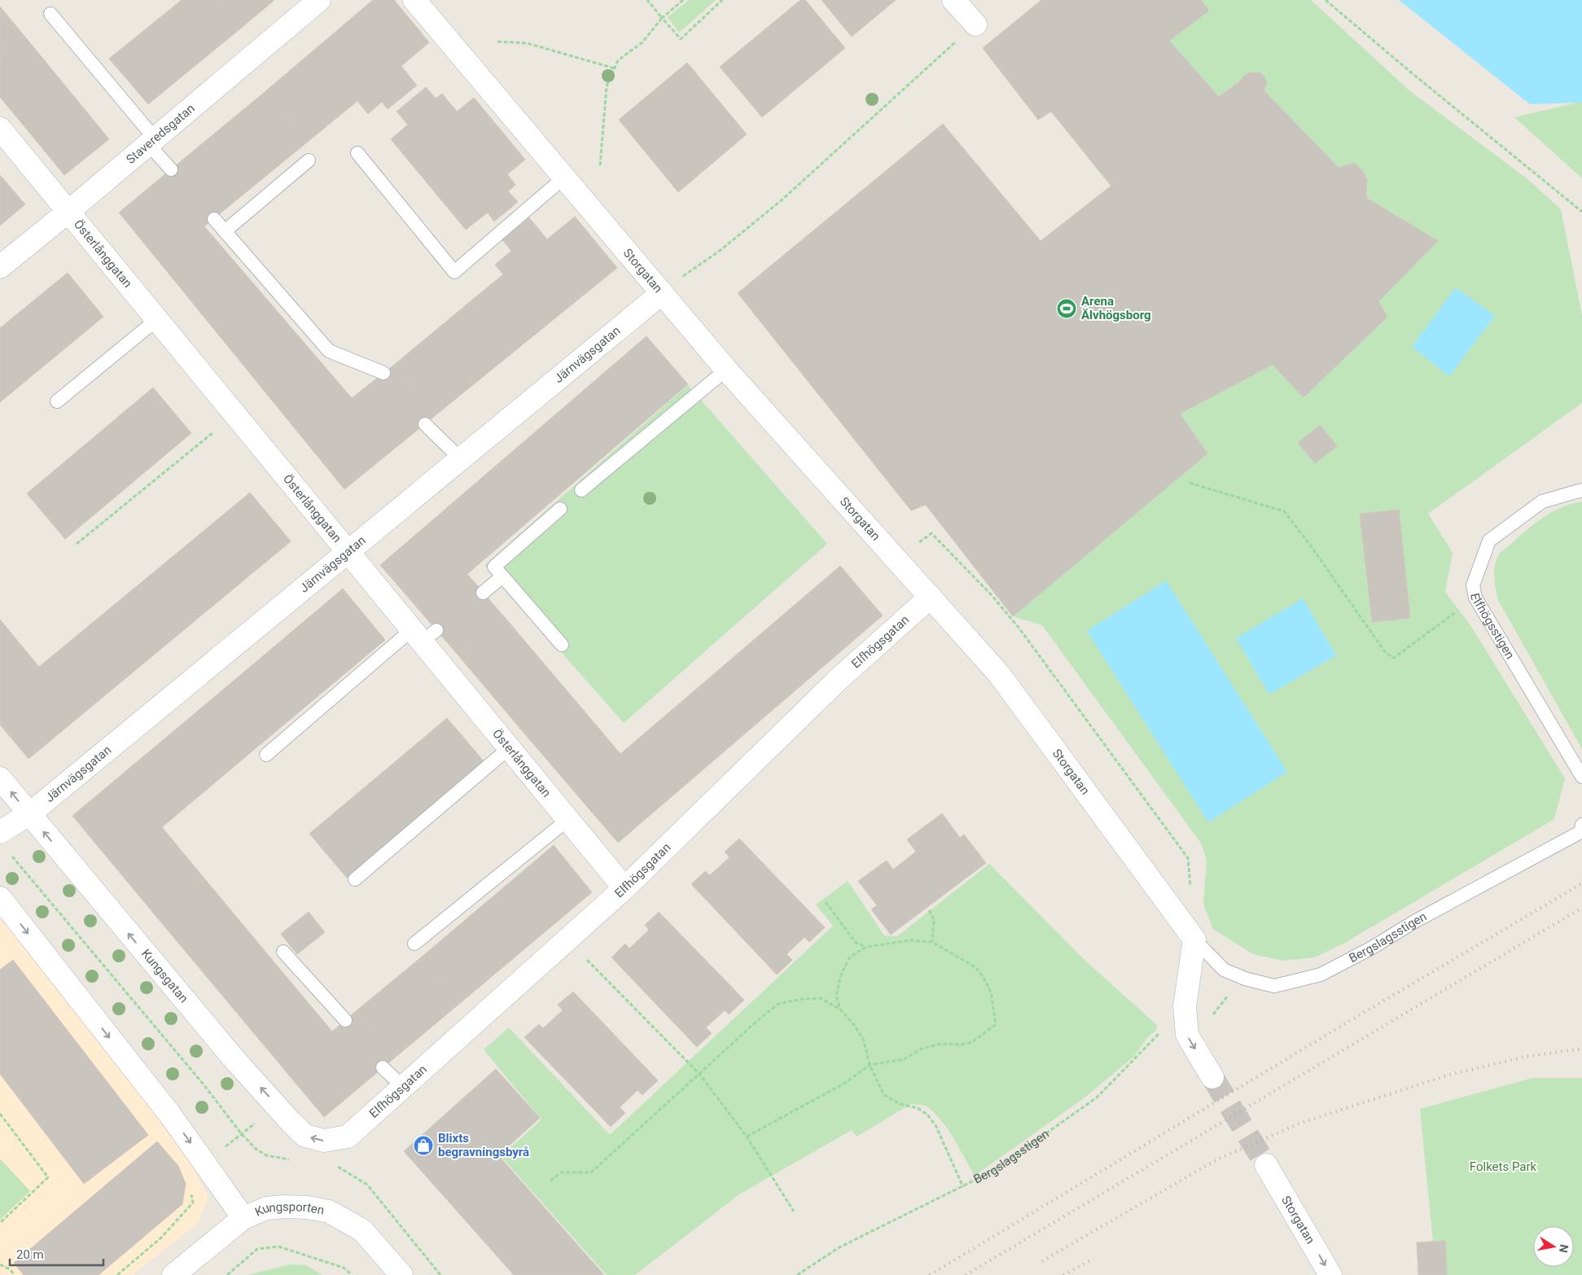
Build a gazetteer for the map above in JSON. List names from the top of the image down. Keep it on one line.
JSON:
{"streets":{"street":["Staveredsgatan","Österlånggatan","Storgatan","Järnvägsgatan","Elfhögsgatan","Kungsgatan","Kungsporten"],"lane":["Elfhögsstigen","Bergslagsstigen"]},"crossings":[["Staveredsgatan","Österlånggatan"],["Österlånggatan","Järnvägsgatan"],["Österlånggatan","Elfhögsgatan"],["Storgatan","Järnvägsgatan"],["Storgatan","Elfhögsgatan"],["Storgatan","Bergslagsstigen"],["Järnvägsgatan","Kungsgatan"],["Elfhögsgatan","Kungsgatan"]],"parks":["Folkets Park"],"places":{"sports":["Arena Älvhögsborg"],"shop":["Blixts begravningsbyrå"]},"scale_bar":"20 m","north":"right"}
